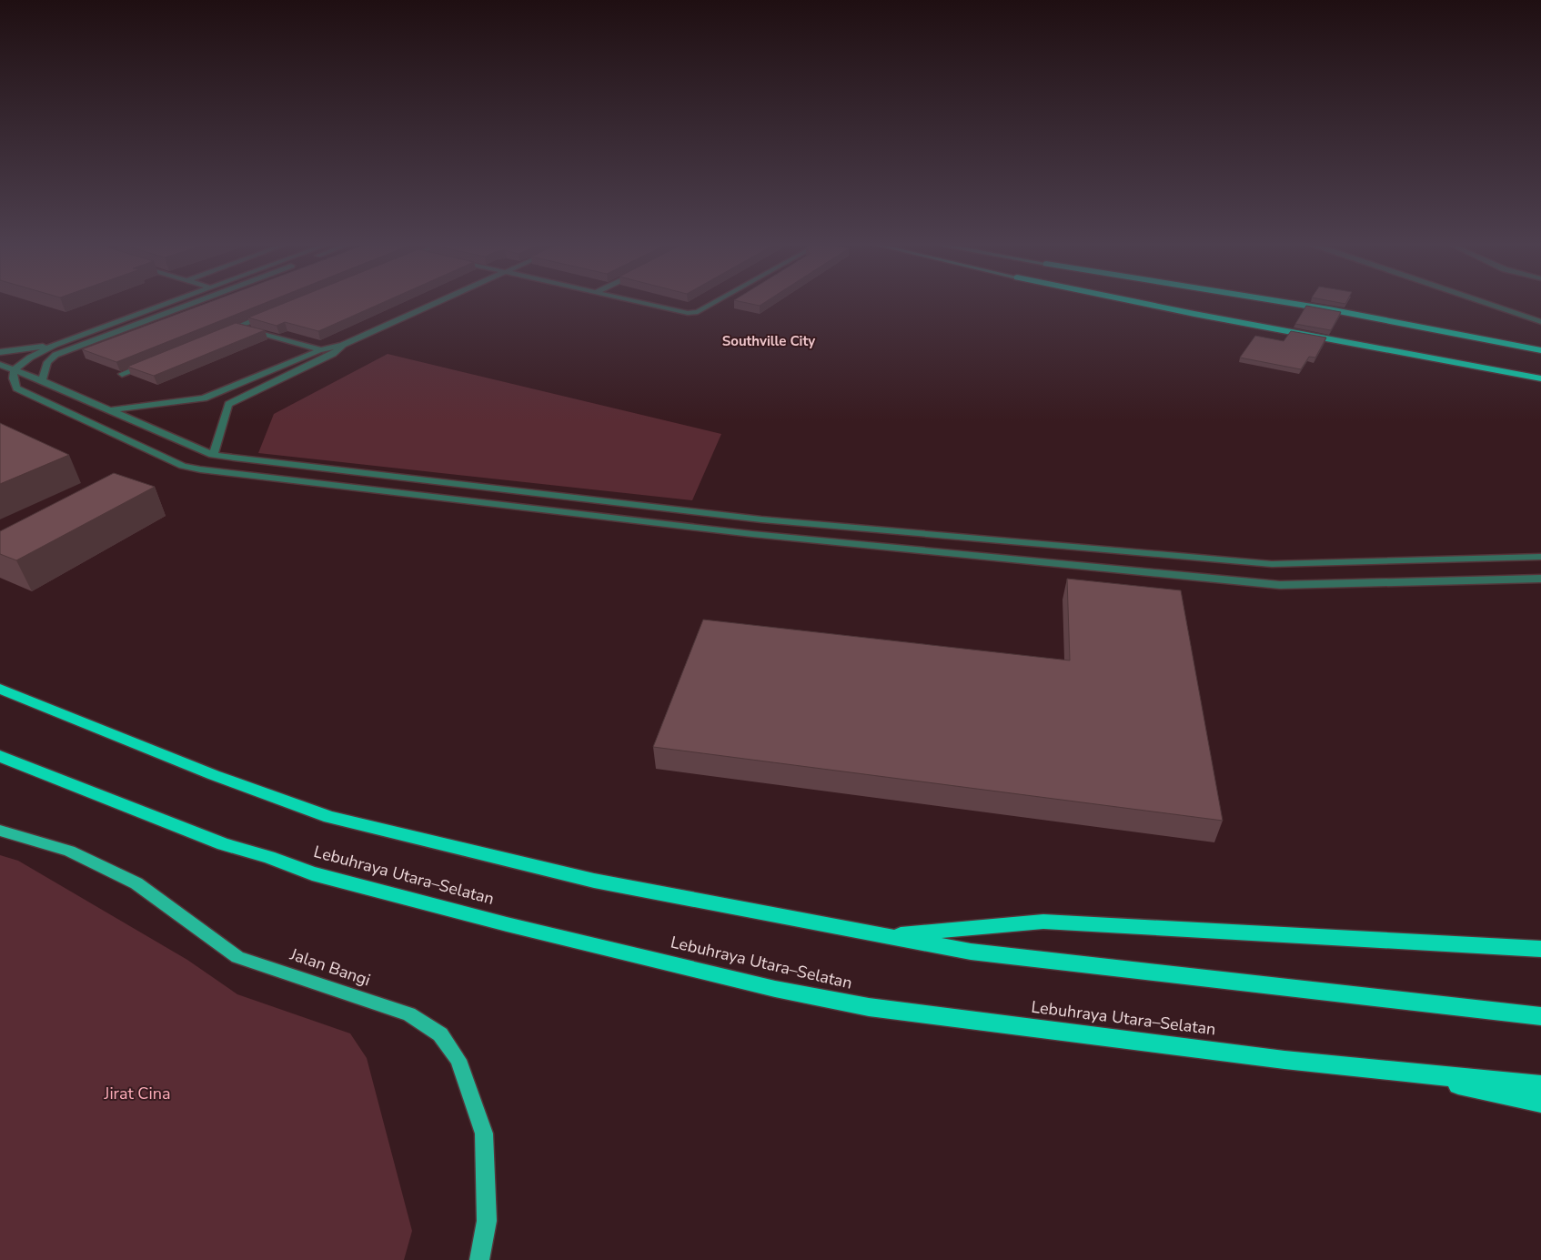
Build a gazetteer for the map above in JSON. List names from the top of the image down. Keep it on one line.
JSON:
{"streets":{"highway":["Lebuhraya Utara–Selatan"],"main road":["Jalan Bangi"]},"districts":["Southville City"],"parks":["Jirat Cina"]}
